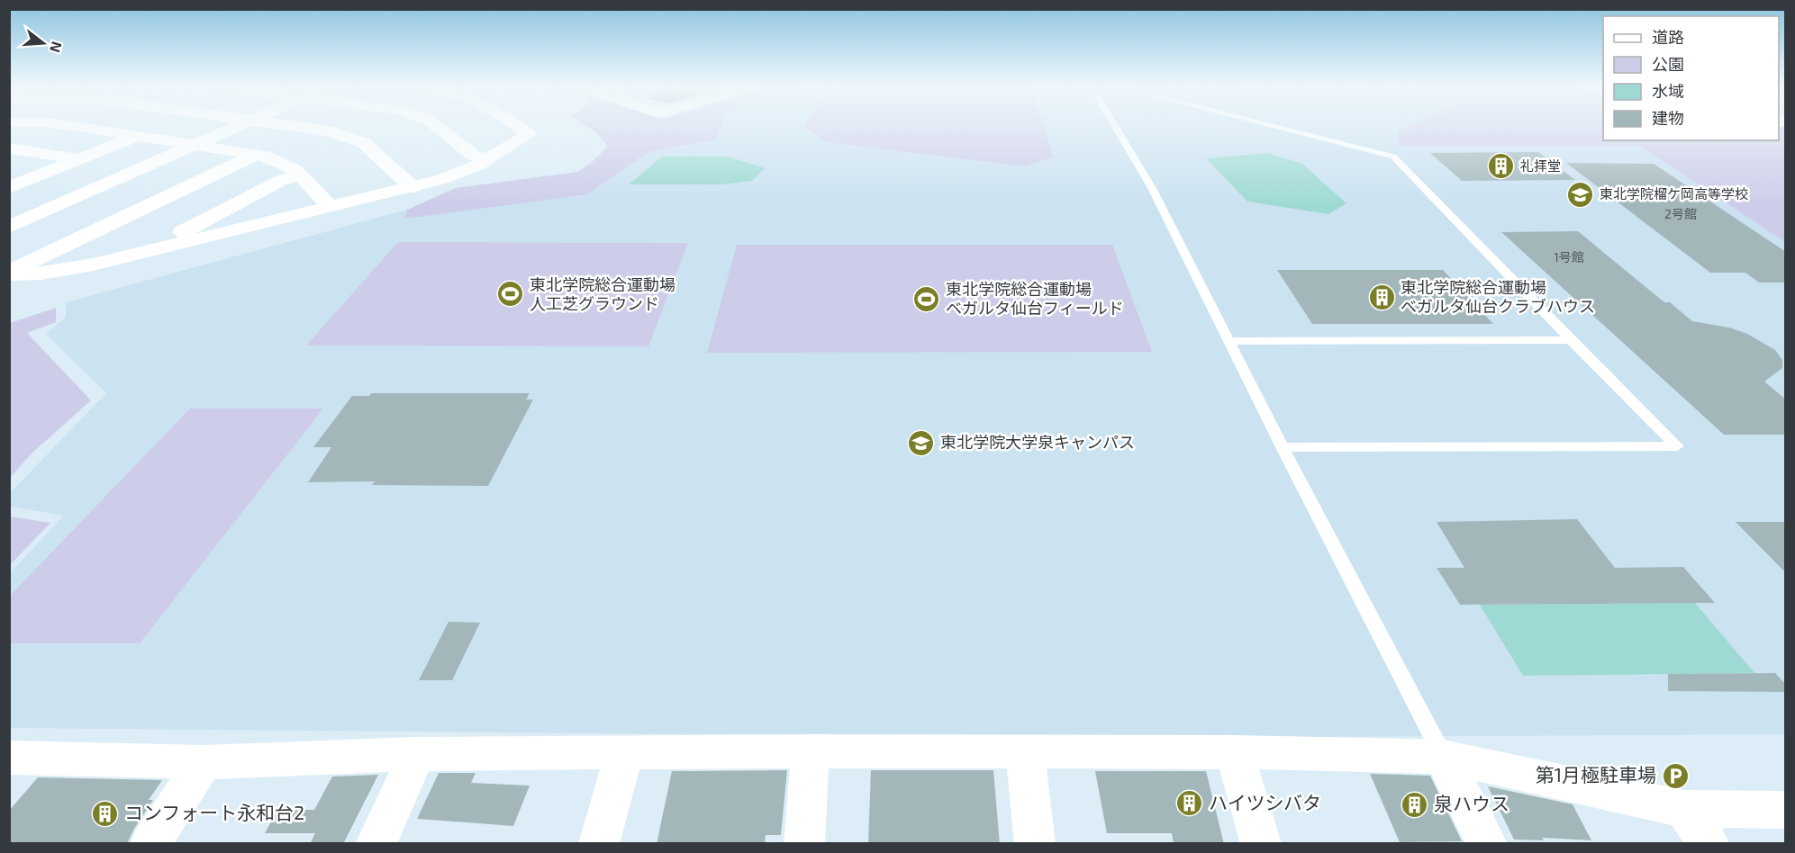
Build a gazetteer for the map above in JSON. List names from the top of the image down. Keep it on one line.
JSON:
{"places":{"building":["礼拝堂","東北学院総合運動場 べガルタ仙台クラブハウス","ハイツシバタ","泉ハウス","コンフォート永和台2"],"school or university":["東北学院榴ケ岡高等学校","東北学院大学泉キャンパス"],"sports":["東北学院総合運動場 人工芝グラウンド","東北学院総合運動場 ベガルタ仙台フィールド"],"parking":["第1月極駐車場"]},"house_numbers":["2号館","1号館"],"legend":["道路","公園","水域","建物"],"north":"right"}
